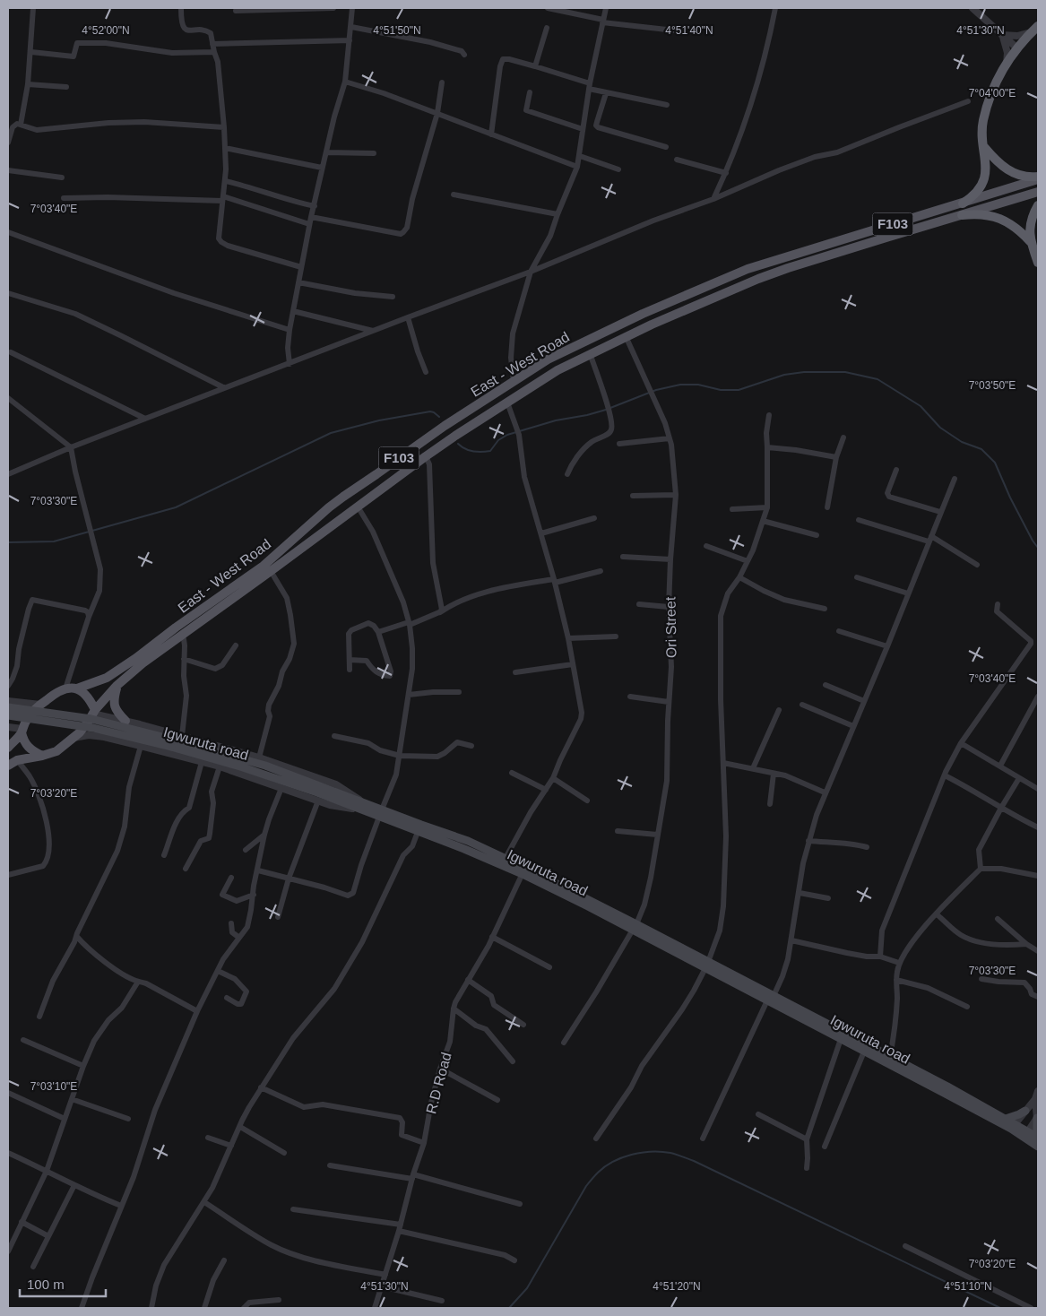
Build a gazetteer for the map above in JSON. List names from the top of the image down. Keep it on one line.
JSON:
{"streets":{"main road":["F103","East - West Road","Igwuruta road"],"street":["Ori Street","R.D Road"]},"crossings":[["East - West Road","Ori Street"],["Ori Street","Igwuruta road"],["Igwuruta road","R.D Road"]],"scale_bar":"100 m","coordinates":["4°52'00\"N","4°51'50\"N","4°51'40\"N","4°51'30\"N","7°04'00\"E","7°03'40\"E","7°03'50\"E","7°03'30\"E","7°03'20\"E","7°03'10\"E","4°51'20\"N","4°51'10\"N"]}
